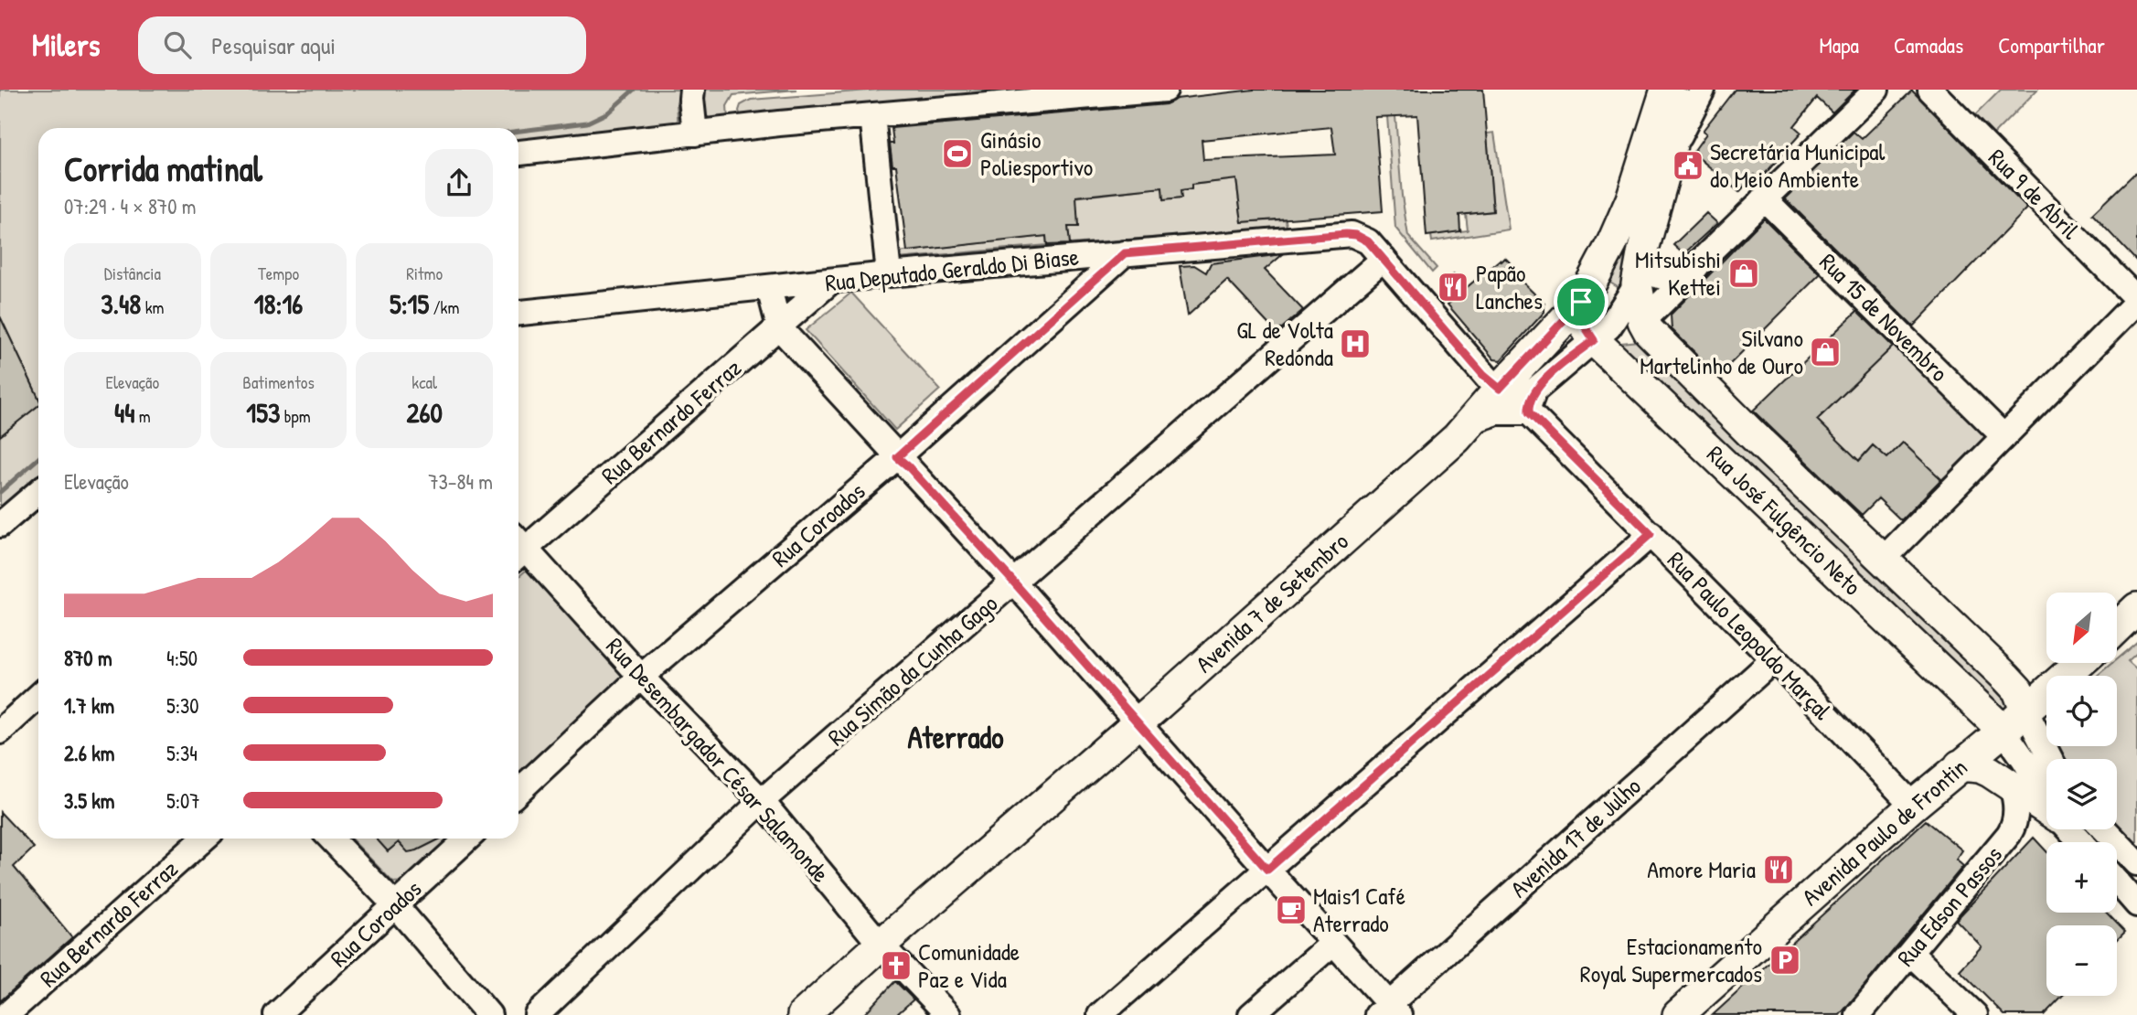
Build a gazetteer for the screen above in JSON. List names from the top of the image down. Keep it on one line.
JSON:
{"streets":{"main road":["Rua José Fulgêncio Neto","Avenida 7 de Setembro","Avenida Paulo de Frontin"],"street":["Rua 9 de Abril","Rua Deputado Geraldo Di Biase","Rua 15 de Novembro","Rua Bernardo Ferraz","Rua Coroados","Rua Paulo Leopoldo Marçal","Rua Simão da Cunha Gago","Rua Desembargador César Salamonde","Avenida 17 de Julho","Rua Edson Passos"]},"crossings":[["Rua Deputado Geraldo Di Biase","Rua Bernardo Ferraz"],["Rua Deputado Geraldo Di Biase","Rua Coroados"],["Rua Deputado Geraldo Di Biase","Rua Simão da Cunha Gago"],["Rua José Fulgêncio Neto","Avenida 7 de Setembro"],["Rua José Fulgêncio Neto","Avenida Paulo de Frontin"],["Rua Coroados","Rua Desembargador César Salamonde"],["Avenida 7 de Setembro","Rua Desembargador César Salamonde"],["Rua Paulo Leopoldo Marçal","Avenida Paulo de Frontin"],["Rua Paulo Leopoldo Marçal","Avenida 17 de Julho"],["Rua Simão da Cunha Gago","Rua Desembargador César Salamonde"]],"districts":["Aterrado"],"places":{"sports":["Ginásio Poliesportivo"],"public building":["Secretária Municipal do Meio Ambiente"],"shop":["Mitsubishi Kettei","Silvano Martelinho de Ouro"],"restaurant":["Papão Lanches","Amore Maria"],"hospital":["GL de Volta Redonda"],"cafe":["Mais1 Café Aterrado"],"parking":["Estacionamento Royal Supermercados"],"church":["Comunidade Paz e Vida"]},"north":"bottom left","page":{"header":"Milers","search":"Pesquisar aqui","nav":["Mapa","Camadas","Compartilhar"],"heading":["Corrida matinal","07:29 · 4 × 870 m"],"stats":[["Distância","3.48 km"],["Tempo","18:16"],["Ritmo","5:15 /km"],["Elevação","44 m"],["Batimentos","153 bpm"],["kcal","260"]],"chart":["Elevação","73–84 m"],"map_buttons":["+","−"],"list":[{"name":"870 m","note":"4:50"},{"name":"1.7 km","note":"5:30"},{"name":"2.6 km","note":"5:34"},{"name":"3.5 km","note":"5:07"}]}}
